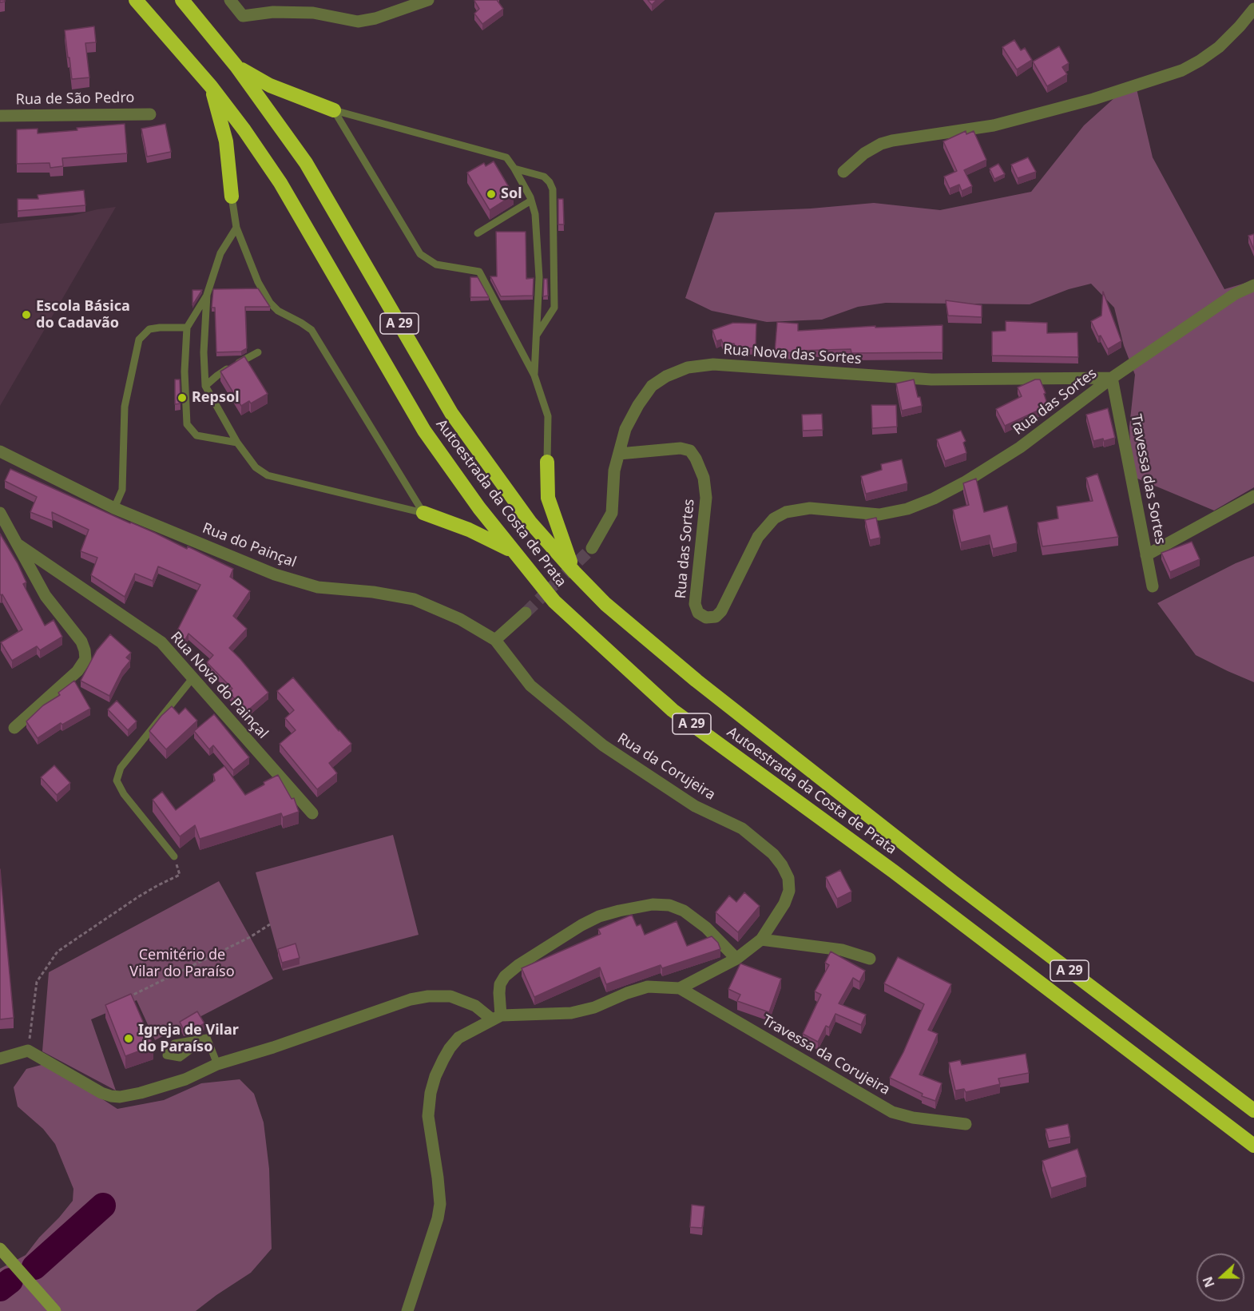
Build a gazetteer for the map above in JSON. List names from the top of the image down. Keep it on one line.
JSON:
{"streets":{"highway":["A 29","Autoestrada da Costa de Prata"],"street":["Rua de São Pedro","Rua Nova das Sortes","Rua das Sortes","Travessa das Sortes","Rua do Painçal","Rua Nova do Painçal","Rua da Corujeira","Travessa da Corujeira"]},"crossings":[["Rua Nova das Sortes","Rua das Sortes"],["Rua Nova das Sortes","Travessa das Sortes"],["Rua das Sortes","Travessa das Sortes"],["Rua do Painçal","Rua da Corujeira"],["Rua da Corujeira","Travessa da Corujeira"]],"parks":["Cemitério de Vilar do Paraíso"],"places":["Sol","Escola Básica do Cadavão","Repsol","Igreja de Vilar do Paraíso"],"north":"left"}
